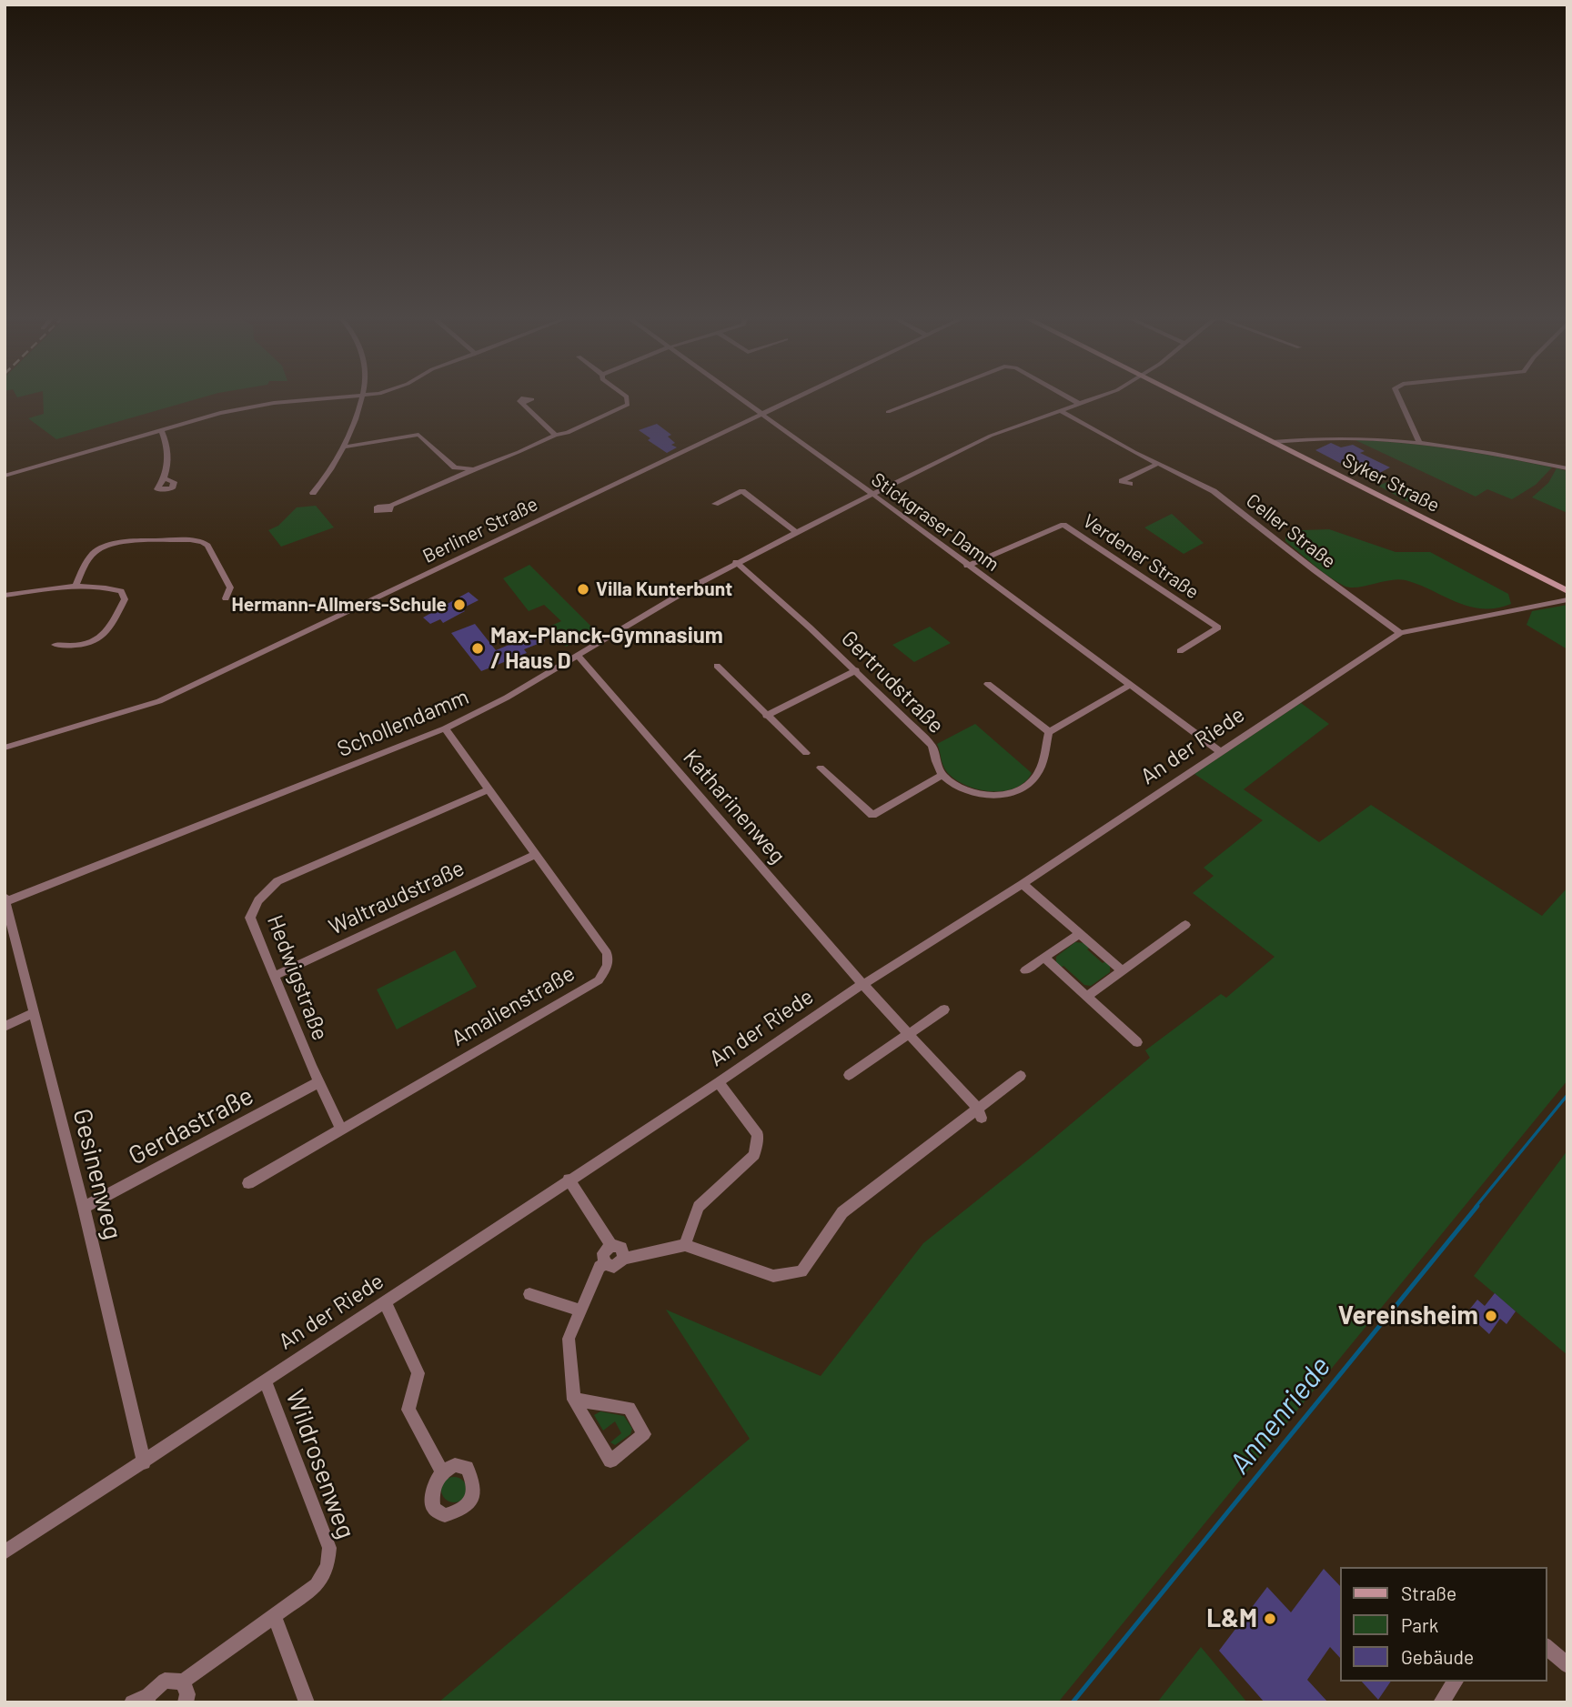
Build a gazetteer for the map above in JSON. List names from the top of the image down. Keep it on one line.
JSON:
{"streets":{"main road":["Syker Straße"],"street":["Stickgraser Damm","Berliner Straße","Celler Straße","Verdener Straße","Gertrudstraße","Schollendamm","An der Riede","Katharinenweg","Waltraudstraße","Hedwigstraße","Amalienstraße","Gerdastraße","Gesinenweg","Wildrosenweg"]},"crossings":[["Stickgraser Damm","Berliner Straße"],["Stickgraser Damm","Verdener Straße"],["Stickgraser Damm","Schollendamm"],["Stickgraser Damm","An der Riede"],["Celler Straße","Schollendamm"],["Celler Straße","An der Riede"],["Gertrudstraße","Schollendamm"],["Schollendamm","Katharinenweg"],["Schollendamm","Amalienstraße"],["Schollendamm","Gesinenweg"],["An der Riede","Katharinenweg"],["An der Riede","Gesinenweg"],["An der Riede","Wildrosenweg"],["Waltraudstraße","Hedwigstraße"],["Waltraudstraße","Amalienstraße"],["Hedwigstraße","Amalienstraße"],["Hedwigstraße","Gerdastraße"],["Gerdastraße","Gesinenweg"]],"water":["Annenriede"],"places":["Villa Kunterbunt","Hermann-Allmers-Schule","Max-Planck-Gymnasium / Haus D","Vereinsheim","L&M"],"legend":["Straße","Park","Gebäude"]}
